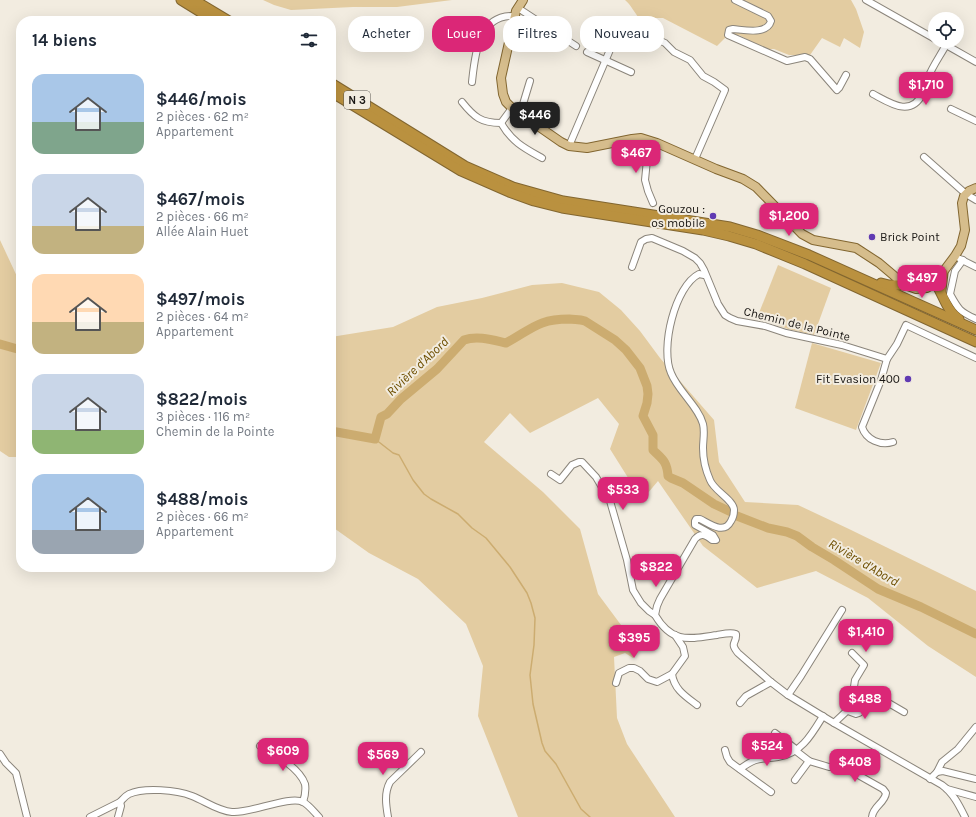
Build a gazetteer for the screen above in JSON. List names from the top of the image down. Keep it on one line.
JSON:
{"streets":{"highway":["N 3"],"street":["Chemin de la Pointe"]},"water":["Rivière d'Abord"],"places":["Gouzou : os mobile","Brick Point","Fit Evasion 400"],"page":{"chip":["Acheter","Louer","Filtres","Nouveau"],"heading":"14 biens","list":[{"name":"$446/mois","note":"2 pièces · 62 m² · Appartement"},{"name":"$467/mois","note":"2 pièces · 66 m² · Allée Alain Huet"},{"name":"$497/mois","note":"2 pièces · 64 m² · Appartement"},{"name":"$822/mois","note":"3 pièces · 116 m² · Chemin de la Pointe"},{"name":"$488/mois","note":"2 pièces · 66 m² · Appartement"}],"price":["$1,710","$446","$467","$1,200","$497","$533","$822","$1,410","$395","$488","$524","$609","$569","$408"]}}
